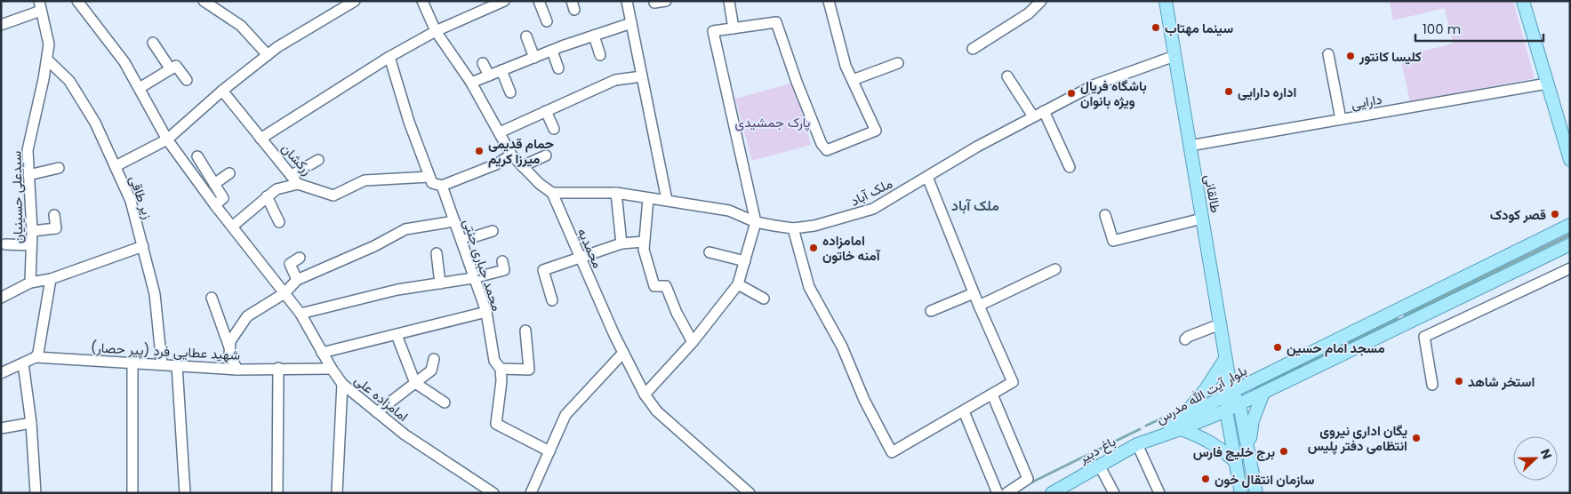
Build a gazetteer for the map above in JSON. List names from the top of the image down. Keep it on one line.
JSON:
{"streets":{"main road":["طالقانی","بلوار آیت الله مدرس","باغ دبیر"],"street":["دارایی","زرکشان","ملک آباد","سیدعلی حسینیان","زیر طاقی","محمدیه","محمد جباری جنتی","شهید عطایی فرد (پیر حصار)","امامزاده علی"]},"crossings":[["دارایی","طالقانی"],["ملک آباد","طالقانی"],["ملک آباد","محمدیه"],["طالقانی","بلوار آیت الله مدرس"],["سیدعلی حسینیان","زیر طاقی"],["زیر طاقی","شهید عطایی فرد (پیر حصار)"],["شهید عطایی فرد (پیر حصار)","امامزاده علی"],["بلوار آیت الله مدرس","باغ دبیر"]],"districts":["ملک آباد"],"parks":["پارک جمشیدی"],"places":["سینما مهتاب","کلیسا کانتور","اداره دارایی","باشگاه فریال ویژه بانوان","حمام قدیمی میرزا کریم","قصر کودک","امامزاده آمنه خاتون","مسجد امام حسین","استخر شاهد","یگان اداری نیروی انتظامی دفتر پلیس","برج خلیج فارس","سازمان انتقال خون"],"scale_bar":"100 m","north":"right"}
